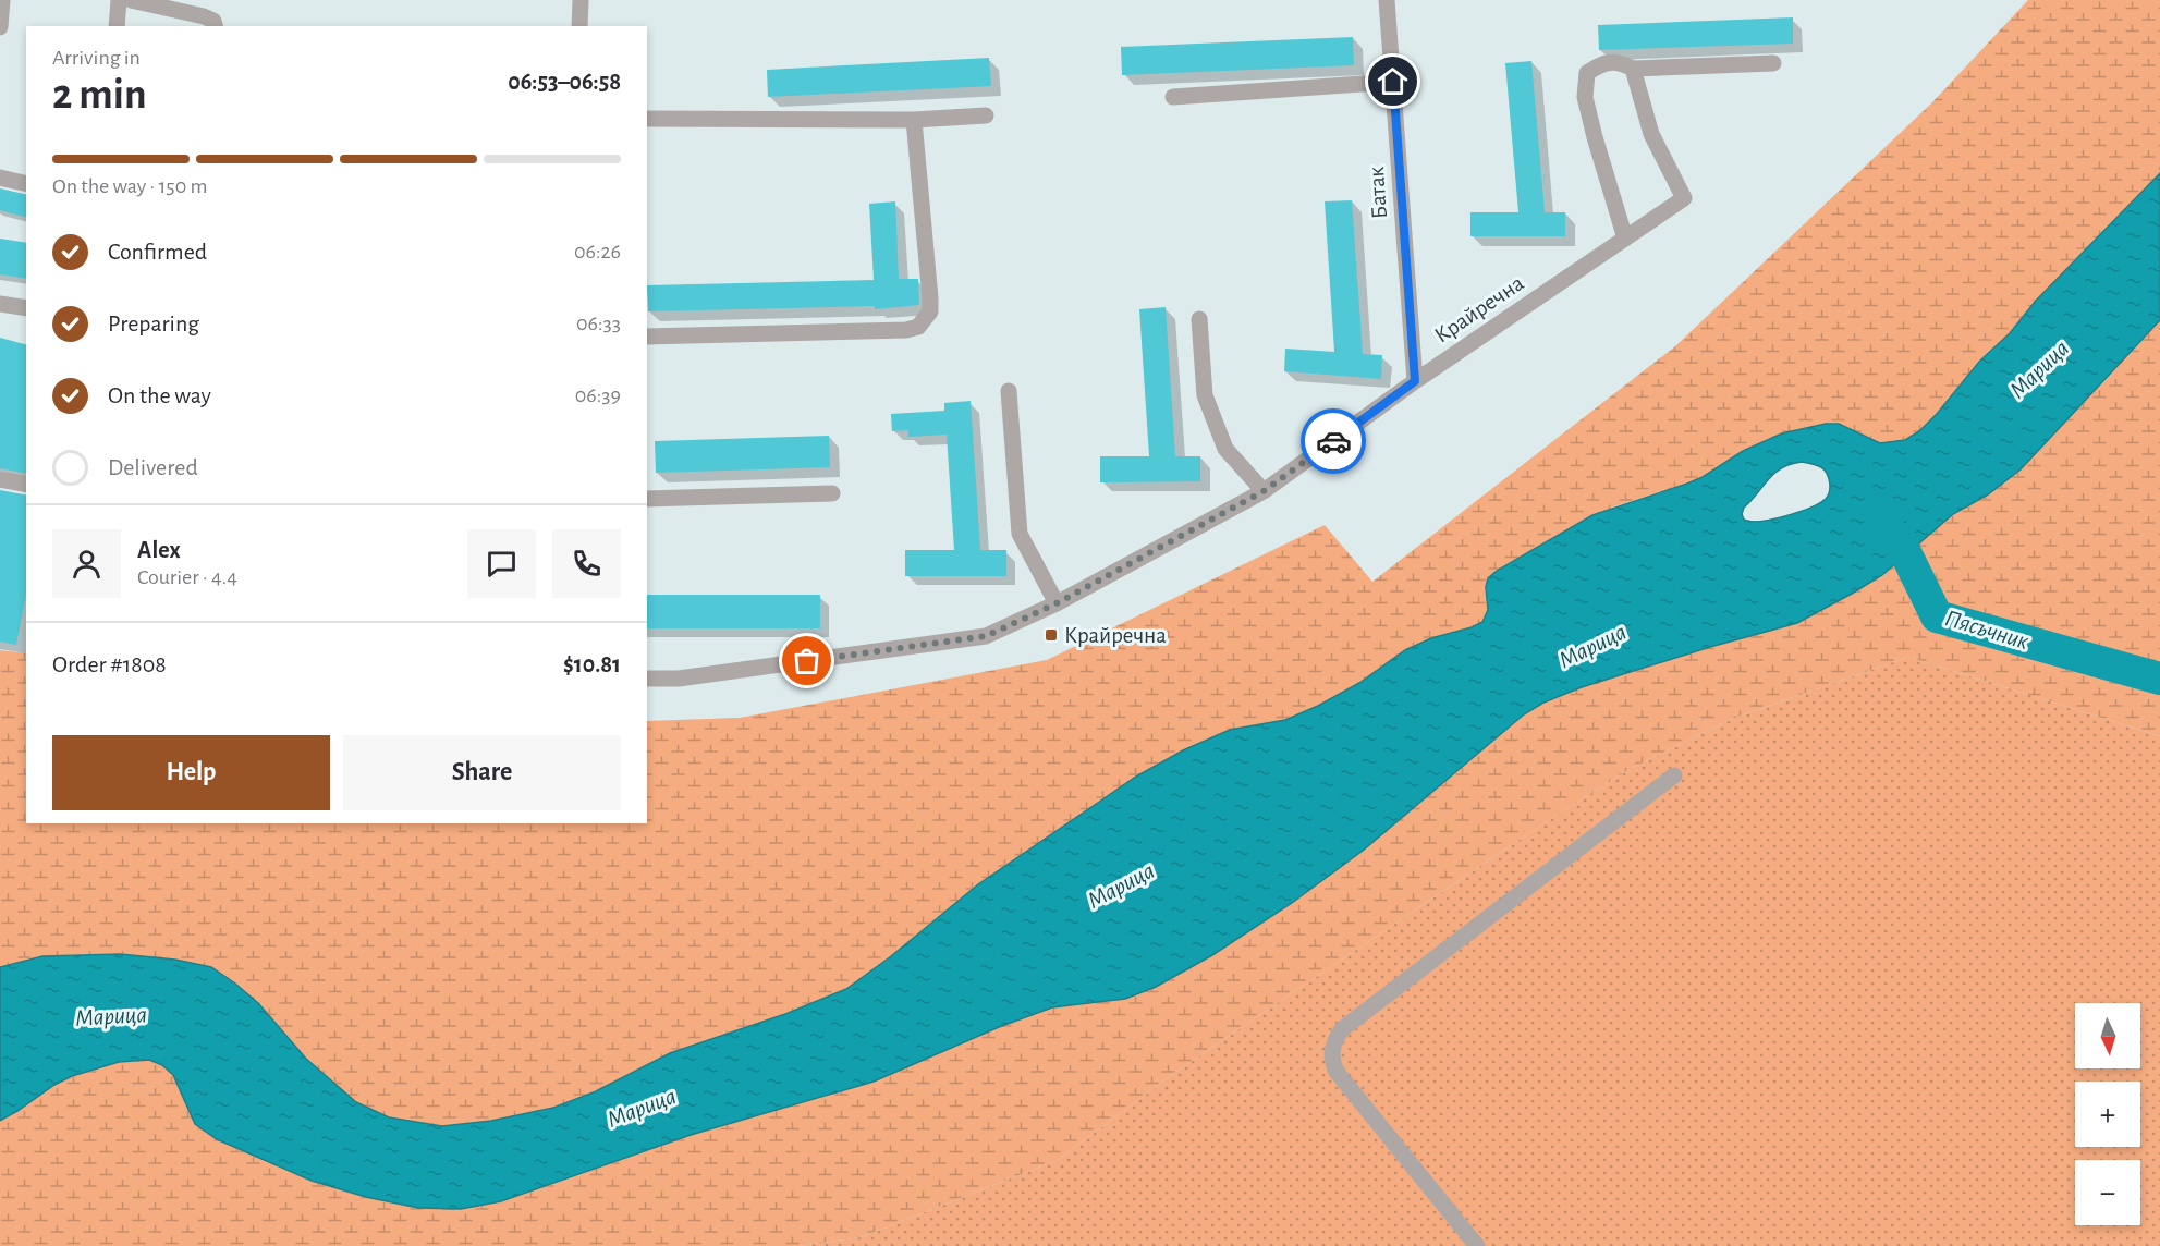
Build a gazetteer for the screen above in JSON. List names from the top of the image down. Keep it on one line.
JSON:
{"streets":{"street":["Батак","Крайречна"]},"crossings":[["Батак","Крайречна"]],"water":["Марица","Пясъчник"],"places":{"transit":["Крайречна"]},"north":"bottom","page":{"heading":["2 min","Arriving in","06:53–06:58"],"panel":["Alex","Courier · 4.4","Order #1808","$10.81"],"bar":"On the way · 150 m","list":[["Confirmed","06:26"],["Preparing","06:33"],["On the way","06:39"],"Delivered"],"buttons":["Help","Share"],"map_buttons":["+","−"]}}
